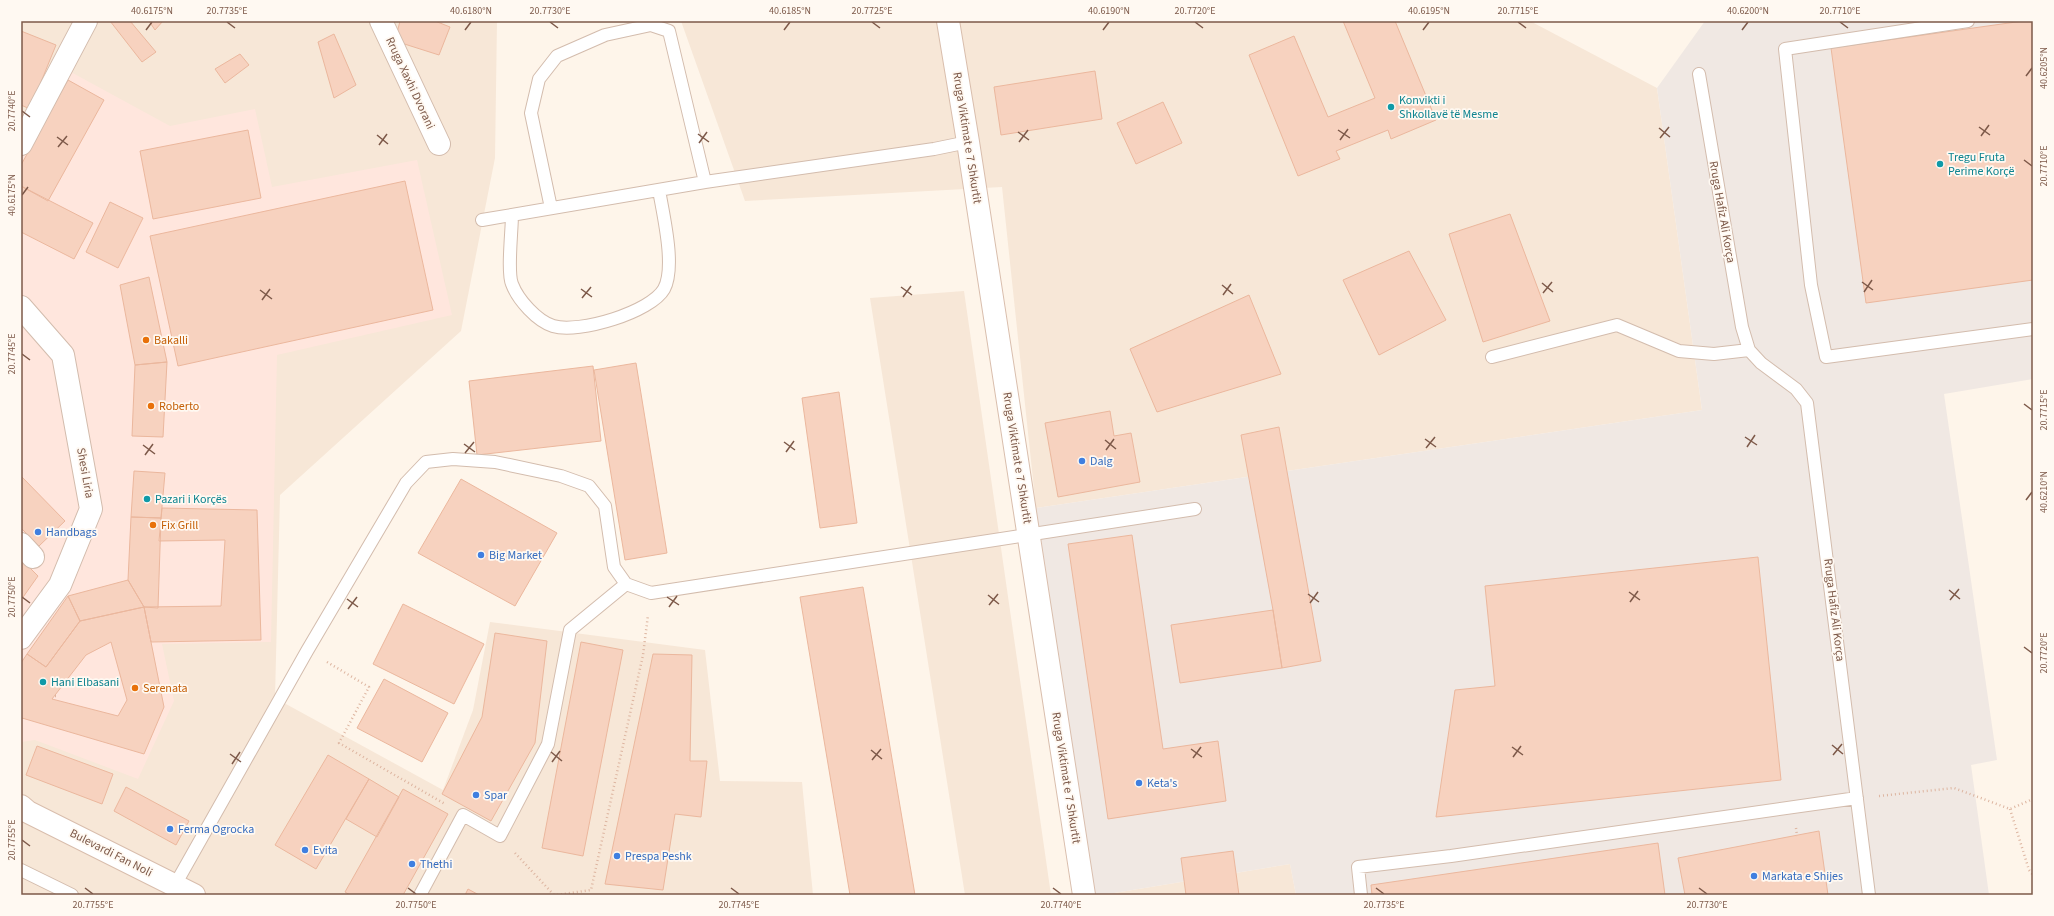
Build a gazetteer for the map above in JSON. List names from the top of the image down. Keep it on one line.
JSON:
{"streets":{"street":["Rruga Xaxhi Dvorani","Rruga Viktimat e 7 Shkurtit","Shesi Liria","Bulevardi Fan Noli"],"lane":["Rruga Hafiz Ali Korça"]},"places":["Konvikti i Shkollavë të Mesme","Tregu Fruta Perime Korçë","Bakalli","Roberto","Dalg","Pazari i Korçës","Fix Grill","Handbags","Big Market","Hani Elbasani","Serenata","Keta's","Spar","Ferma Ogrocka","Evita","Prespa Peshk","Thethi","Markata e Shijes"],"coordinates":["40.6175°N","20.7735°E","40.6180°N","20.7730°E","40.6185°N","20.7725°E","40.6190°N","20.7720°E","40.6195°N","20.7715°E","40.6200°N","20.7710°E","40.6205°N","20.7740°E","20.7745°E","40.6210°N","20.7750°E","20.7755°E"]}
